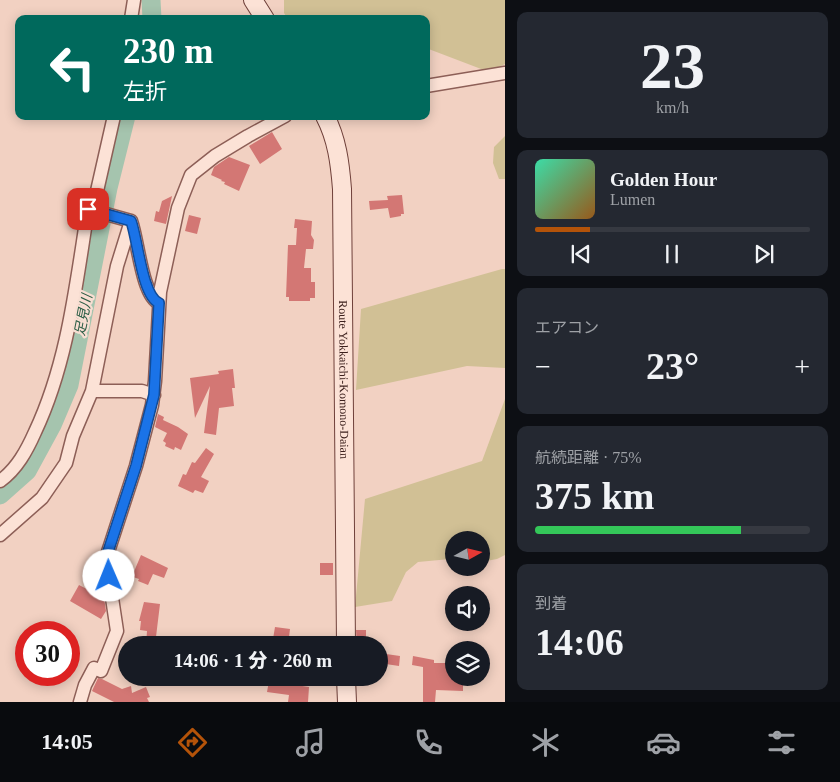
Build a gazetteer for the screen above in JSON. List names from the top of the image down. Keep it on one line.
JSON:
{"streets":{"main road":["Route Yokkaichi-Komono-Daian"]},"water":["足見川"],"north":"right","page":{"tile":[["23","km/h"],"エアコン",["航続距離 · 75%","375 km"],["到着","14:06"]],"turn":["230 m","左折"],"song":["Golden Hour","Lumen"],"heat":["−","23°","+"],"limit":"30","trip":"14:06 · 1 分 · 260 m","tabs":"14:05"}}
